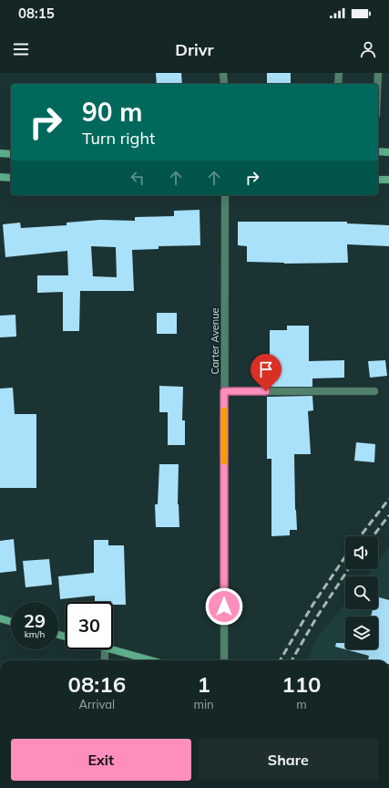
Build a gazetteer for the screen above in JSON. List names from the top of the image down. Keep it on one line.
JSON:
{"streets":{"street":["Carter Avenue"]},"page":{"status":"08:15","header":"Drivr","turn":["90 m","Turn right"],"speed":"29 km/h","limit":"30","eta":["08:16","Arrival","1","min","110","m"],"buttons":["Exit","Share"]}}
